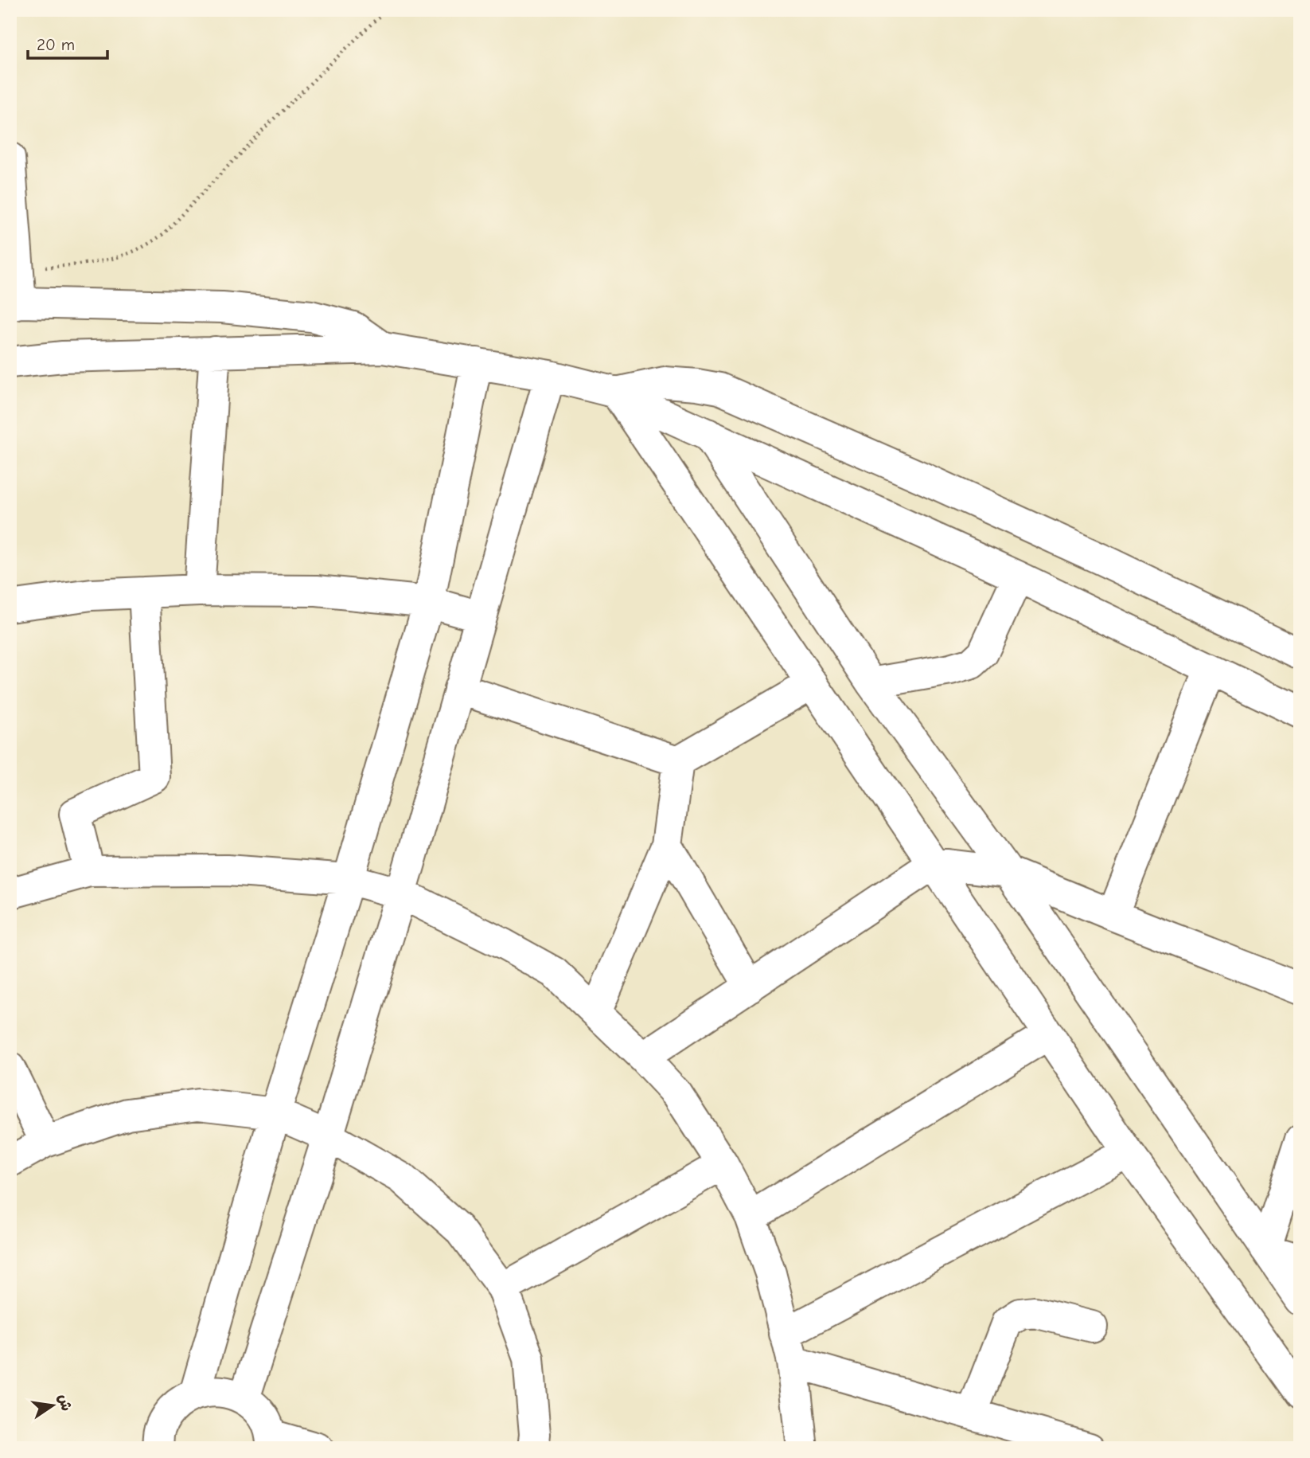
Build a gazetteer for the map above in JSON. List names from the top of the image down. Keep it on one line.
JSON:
{"scale_bar":"20 m","north":"right"}
